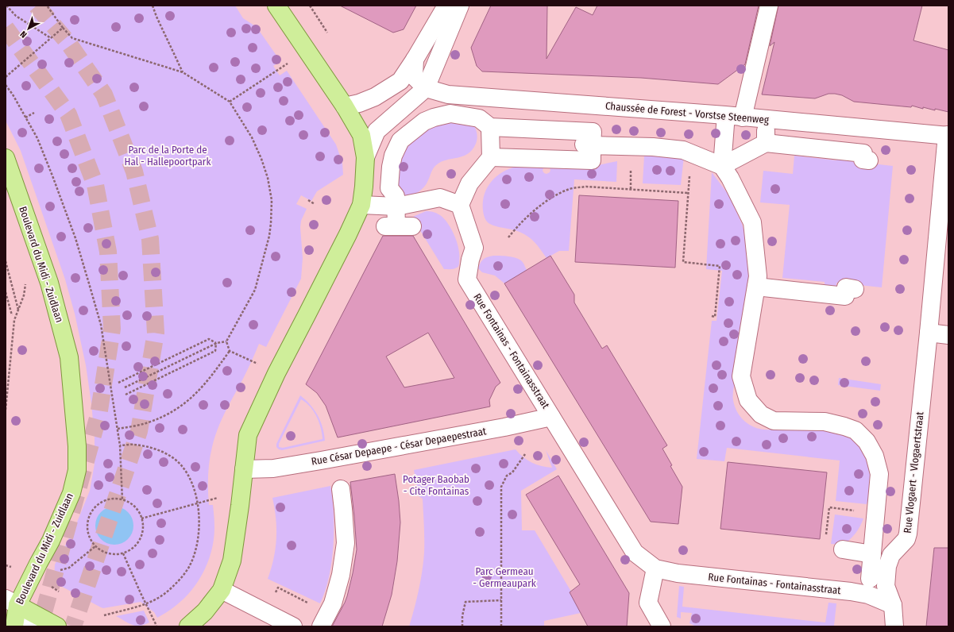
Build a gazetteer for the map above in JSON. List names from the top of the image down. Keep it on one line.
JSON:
{"streets":{"main road":["Boulevard du Midi - Zuidlaan"],"street":["Chaussée de Forest - Vorstse Steenweg","Rue Fontainas - Fontainasstraat","Rue César Depaepe - César Depaepestraat","Rue Vlogaert - Vlogaertstraat"]},"crossings":[["Chaussée de Forest - Vorstse Steenweg","Rue Vlogaert - Vlogaertstraat"],["Rue Fontainas - Fontainasstraat","Rue César Depaepe - César Depaepestraat"],["Rue Fontainas - Fontainasstraat","Rue Vlogaert - Vlogaertstraat"]],"parks":["Parc de la Porte de Hal - Hallepoortpark","Potager Baobab - Cite Fontainas","Parc Germeau - Germeaupark"],"north":"bottom left"}
